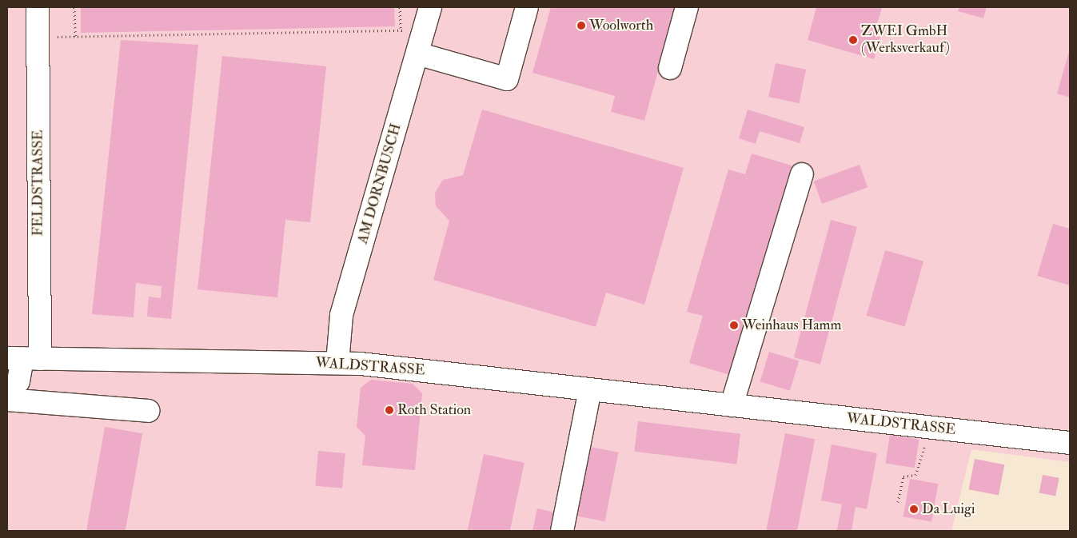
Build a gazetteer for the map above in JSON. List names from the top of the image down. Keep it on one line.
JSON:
{"streets":{"street":["FELDSTRASSE","AM DORNBUSCH","WALDSTRASSE"]},"crossings":[["FELDSTRASSE","WALDSTRASSE"],["AM DORNBUSCH","WALDSTRASSE"]],"places":["Woolworth","ZWEI GmbH (Werksverkauf)","Weinhaus Hamm","Roth Station","Da Luigi"]}
